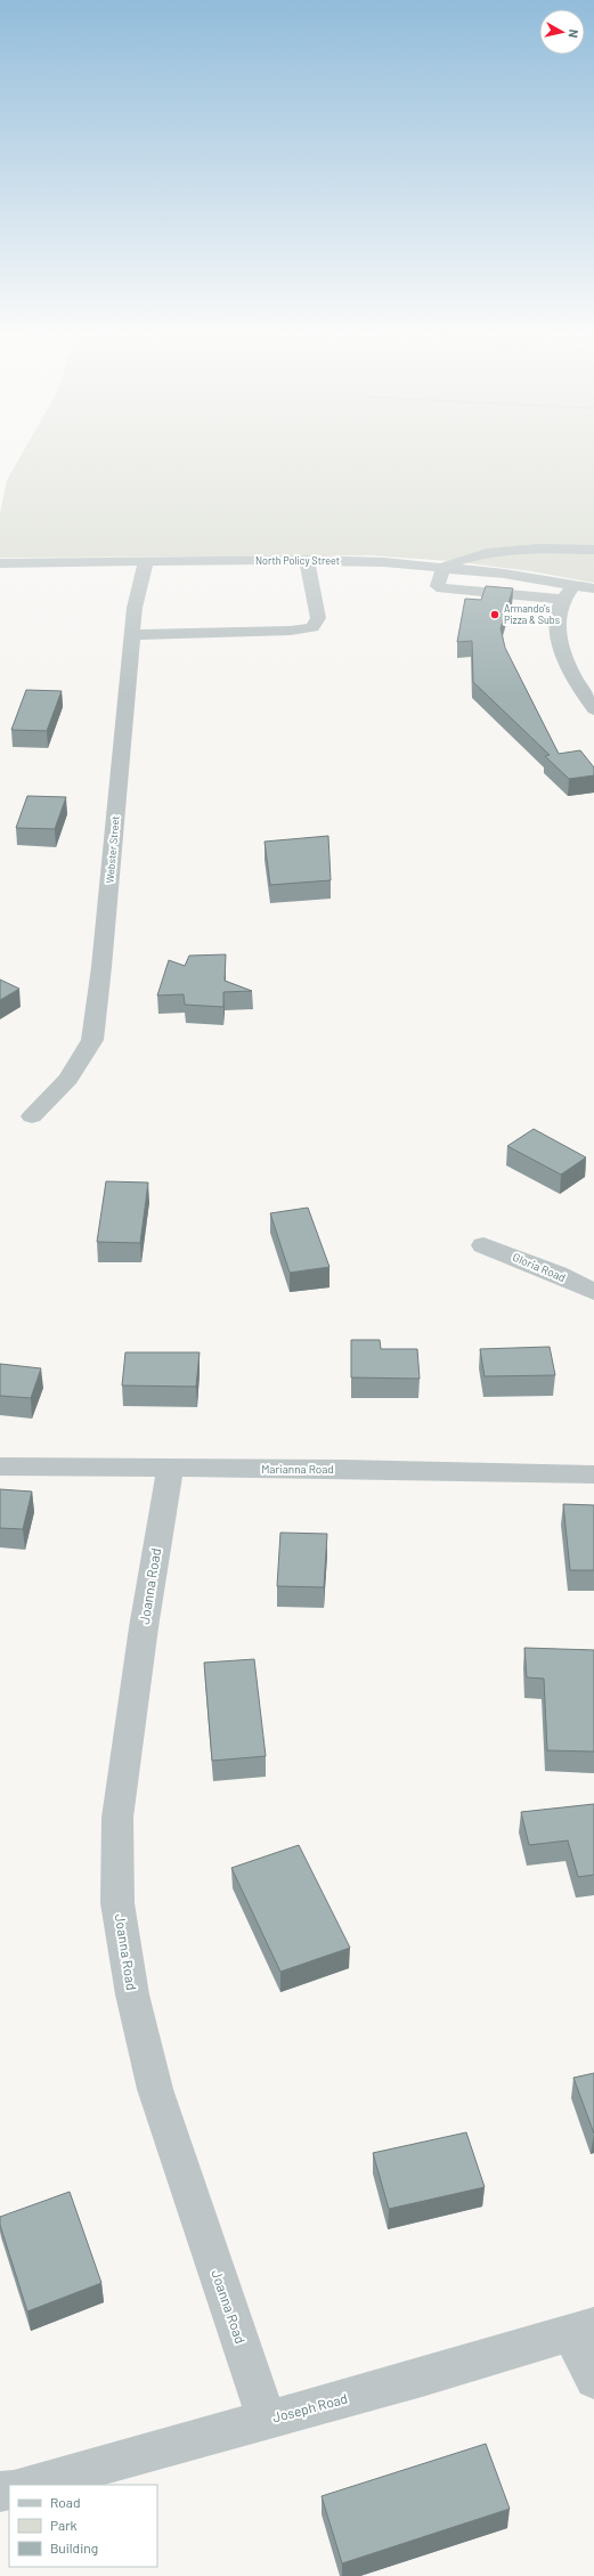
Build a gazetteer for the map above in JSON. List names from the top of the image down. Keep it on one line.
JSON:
{"streets":{"street":["North Policy Street","Webster Street","Gloria Road","Marianna Road","Joanna Road","Joseph Road"]},"crossings":[["North Policy Street","Webster Street"],["Marianna Road","Joanna Road"],["Joanna Road","Joseph Road"]],"places":["Armando's Pizza & Subs"],"legend":["Road","Park","Building"],"north":"right"}
